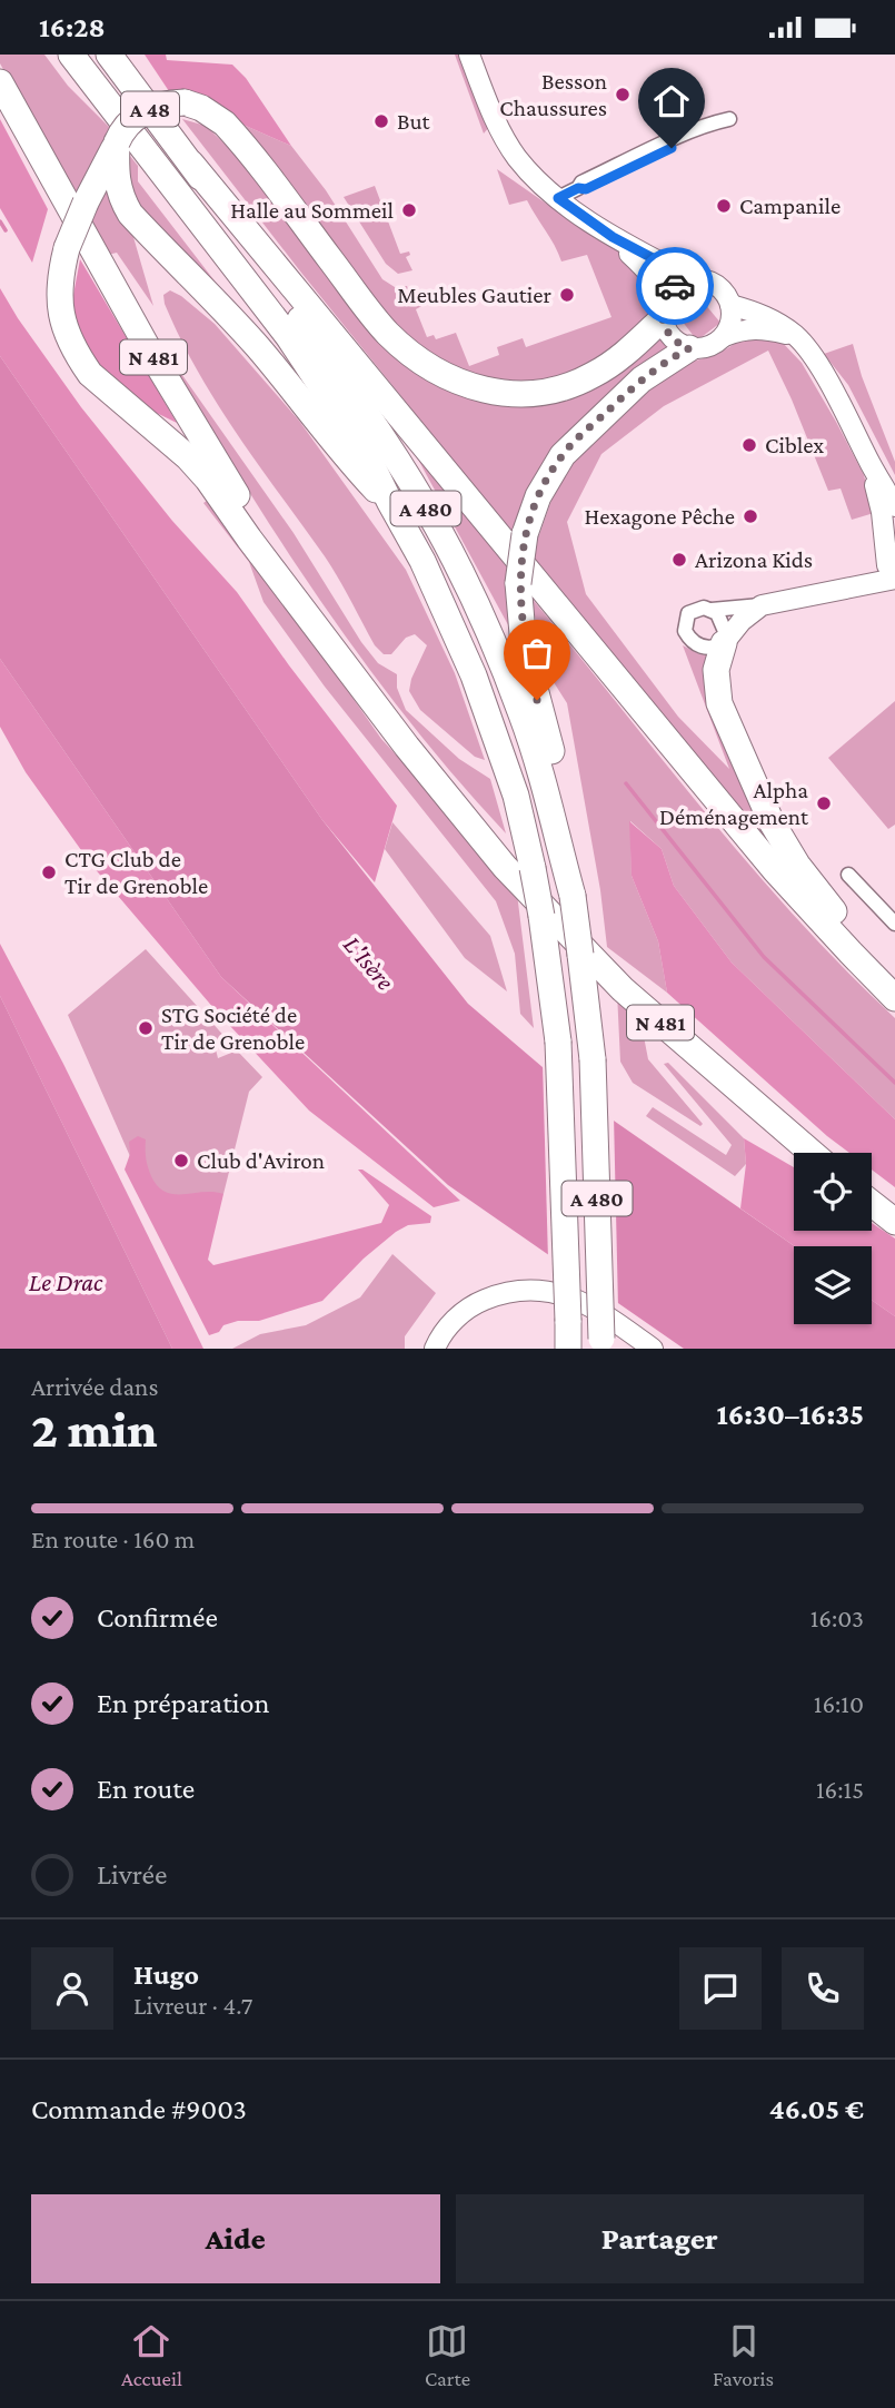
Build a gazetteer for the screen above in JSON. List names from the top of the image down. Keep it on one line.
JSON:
{"streets":{"highway":["A 48","N 481","A 480"]},"crossings":[["A 48","A 480"]],"water":["L'Isère","Le Drac"],"places":["Besson Chaussures","But","Campanile","Halle au Sommeil","Meubles Gautier","Ciblex","Hexagone Pêche","Arizona Kids","Alpha Déménagement","CTG Club de Tir de Grenoble","STG Société de Tir de Grenoble","Club d'Aviron"],"page":{"status":"16:28","heading":["2 min","Arrivée dans","16:30–16:35"],"panel":["Hugo","Livreur · 4.7","Commande #9003","46.05 €"],"bar":"En route · 160 m","list":[["Confirmée","16:03"],["En préparation","16:10"],["En route","16:15"],"Livrée"],"buttons":["Aide","Partager"],"tabs":["Accueil","Carte","Favoris"]}}
